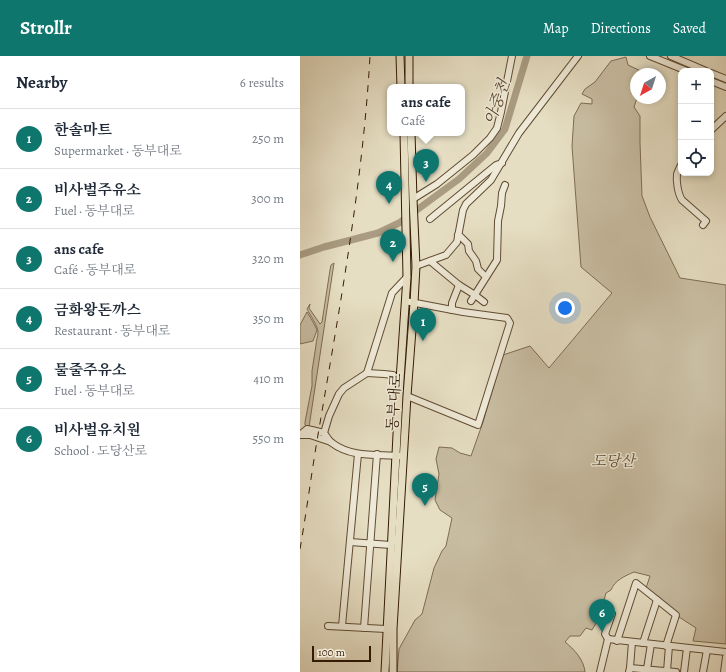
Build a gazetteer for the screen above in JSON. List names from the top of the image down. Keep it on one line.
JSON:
{"streets":{"main road":["동부대로"]},"water":["아중천"],"parks":["도당산"],"scale_bar":"100 m","north":"bottom left","page":{"header":"Strollr","nav":["Map","Directions","Saved"],"heading":["Nearby","6 results"],"map_buttons":["+","−"],"popup":["ans cafe","Café"],"list":[{"mark":"1","name":"한솔마트","note":"Supermarket · 동부대로","value":"250 m"},{"mark":"2","name":"비사벌주유소","note":"Fuel · 동부대로","value":"300 m"},{"mark":"3","name":"ans cafe","note":"Café · 동부대로","value":"320 m"},{"mark":"4","name":"금화왕돈까스","note":"Restaurant · 동부대로","value":"350 m"},{"mark":"5","name":"물줄주유소","note":"Fuel · 동부대로","value":"410 m"},{"mark":"6","name":"비사벌유치원","note":"School · 도당산로","value":"550 m"}],"pins":["3","4","2","1","5","6"],"scale":"100 m"}}
